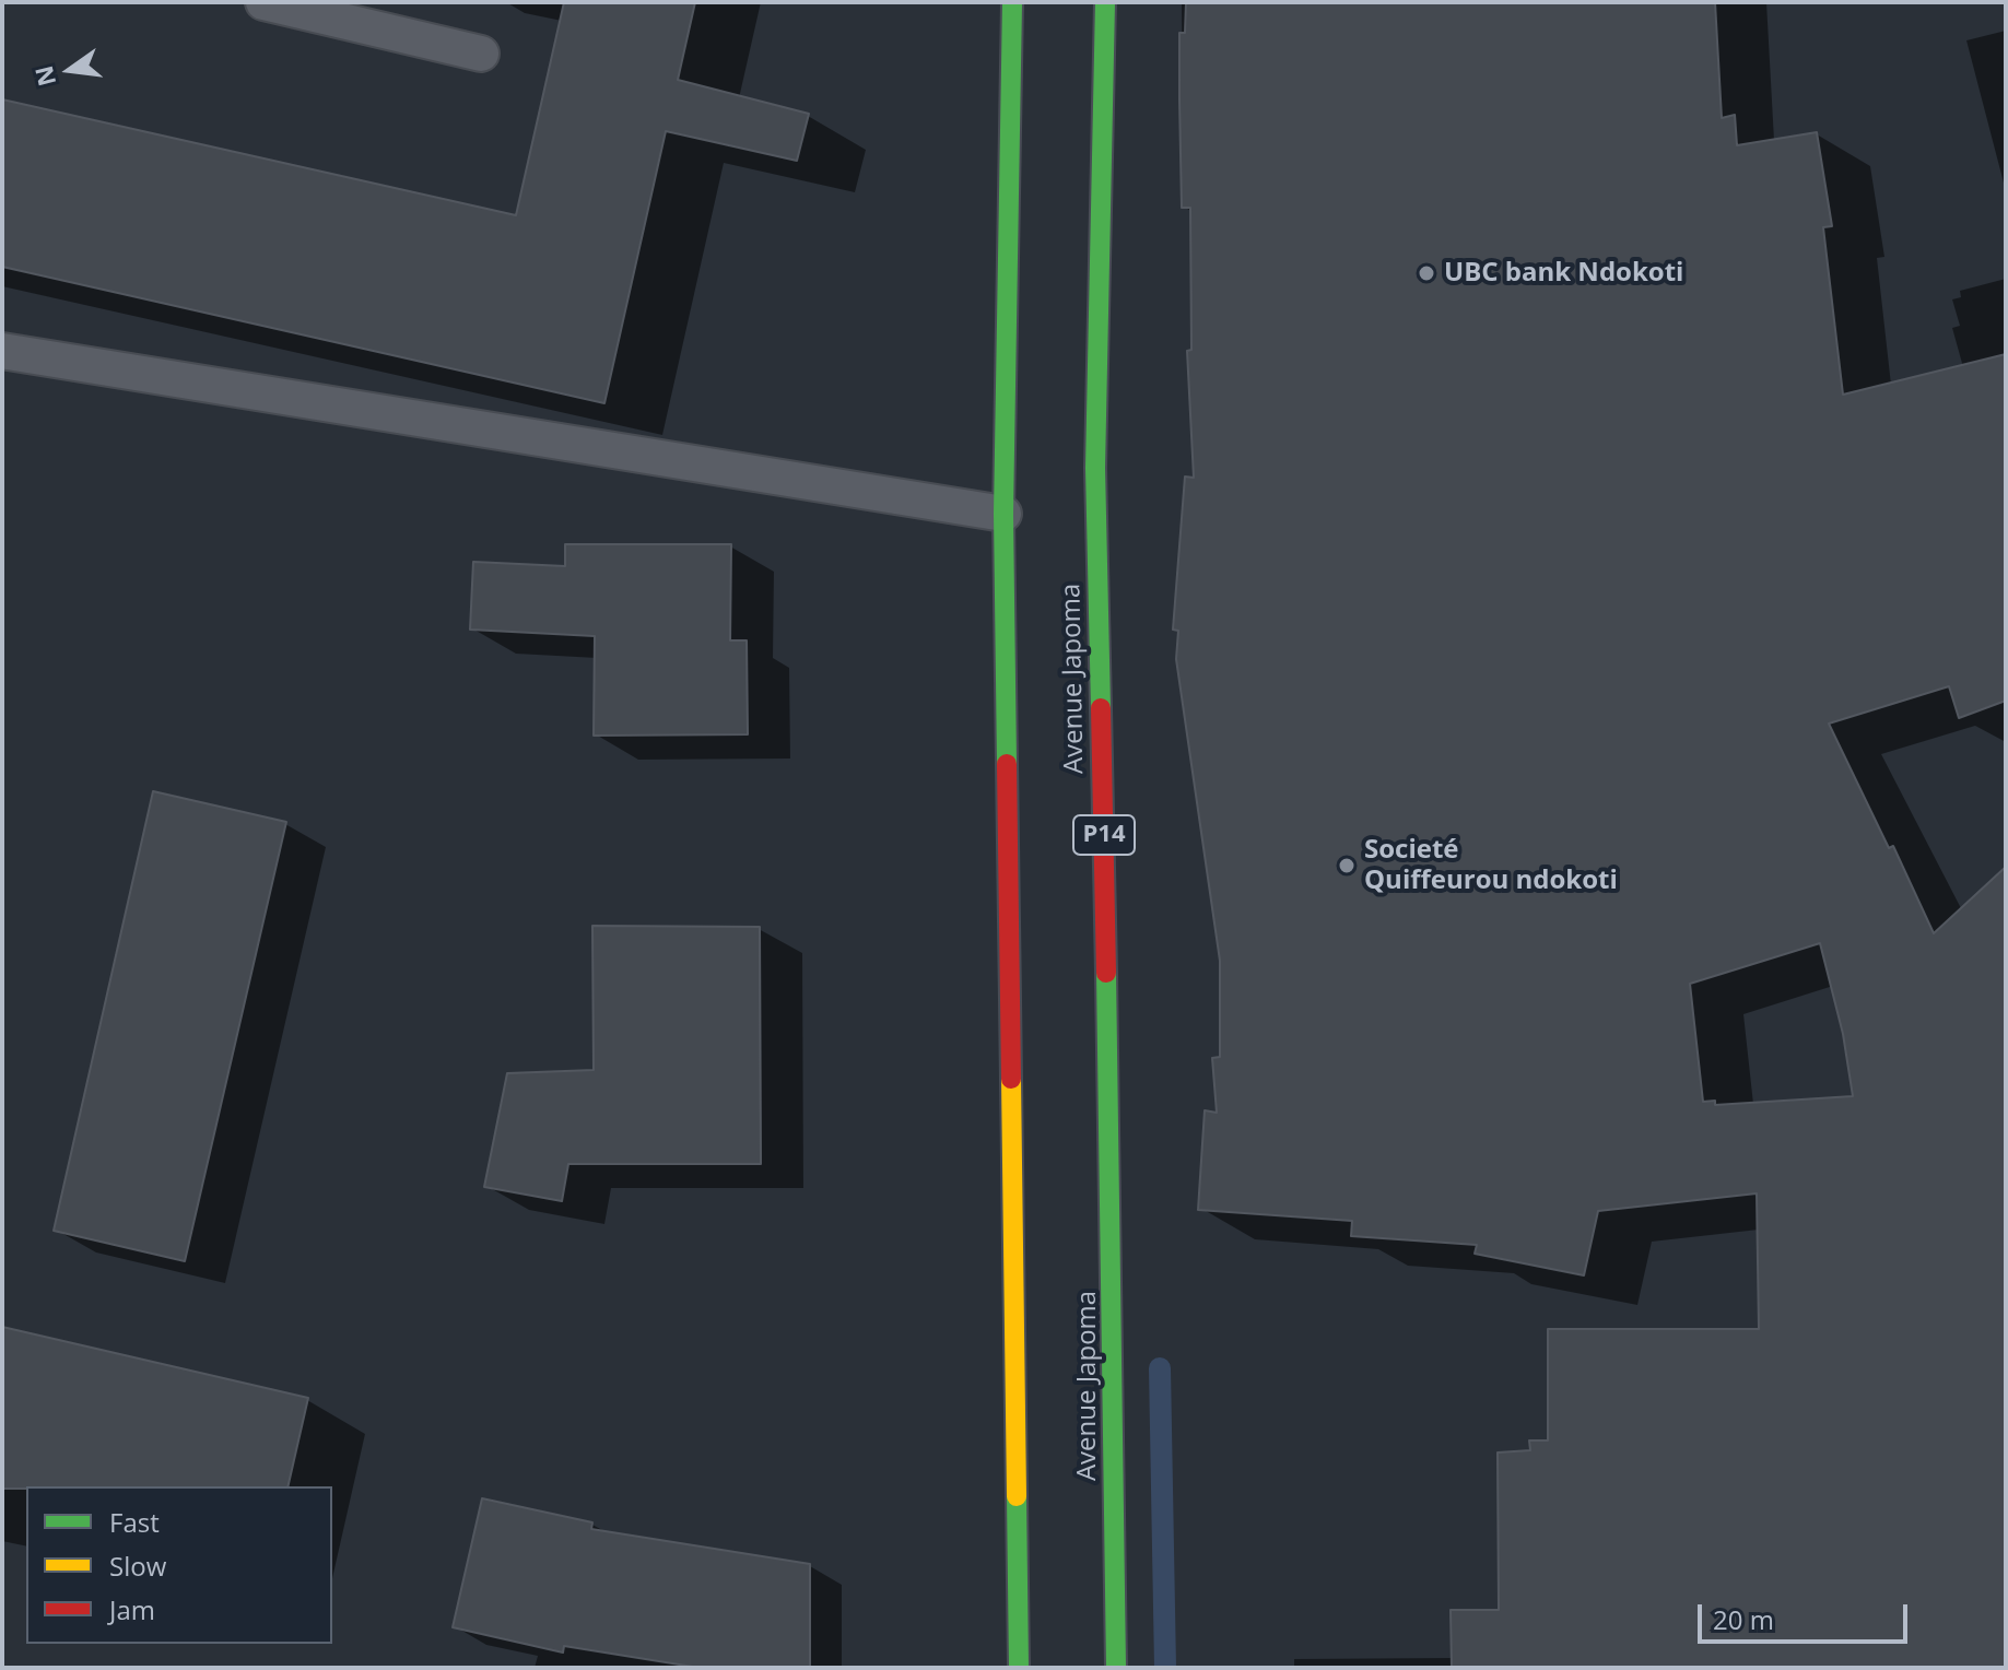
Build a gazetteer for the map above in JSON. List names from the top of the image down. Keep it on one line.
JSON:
{"streets":{"main road":["Avenue Japoma","P14"]},"places":["UBC bank Ndokoti","Societé Quiffeurou ndokoti"],"legend":["Fast","Slow","Jam"],"scale_bar":"20 m","north":"left"}
